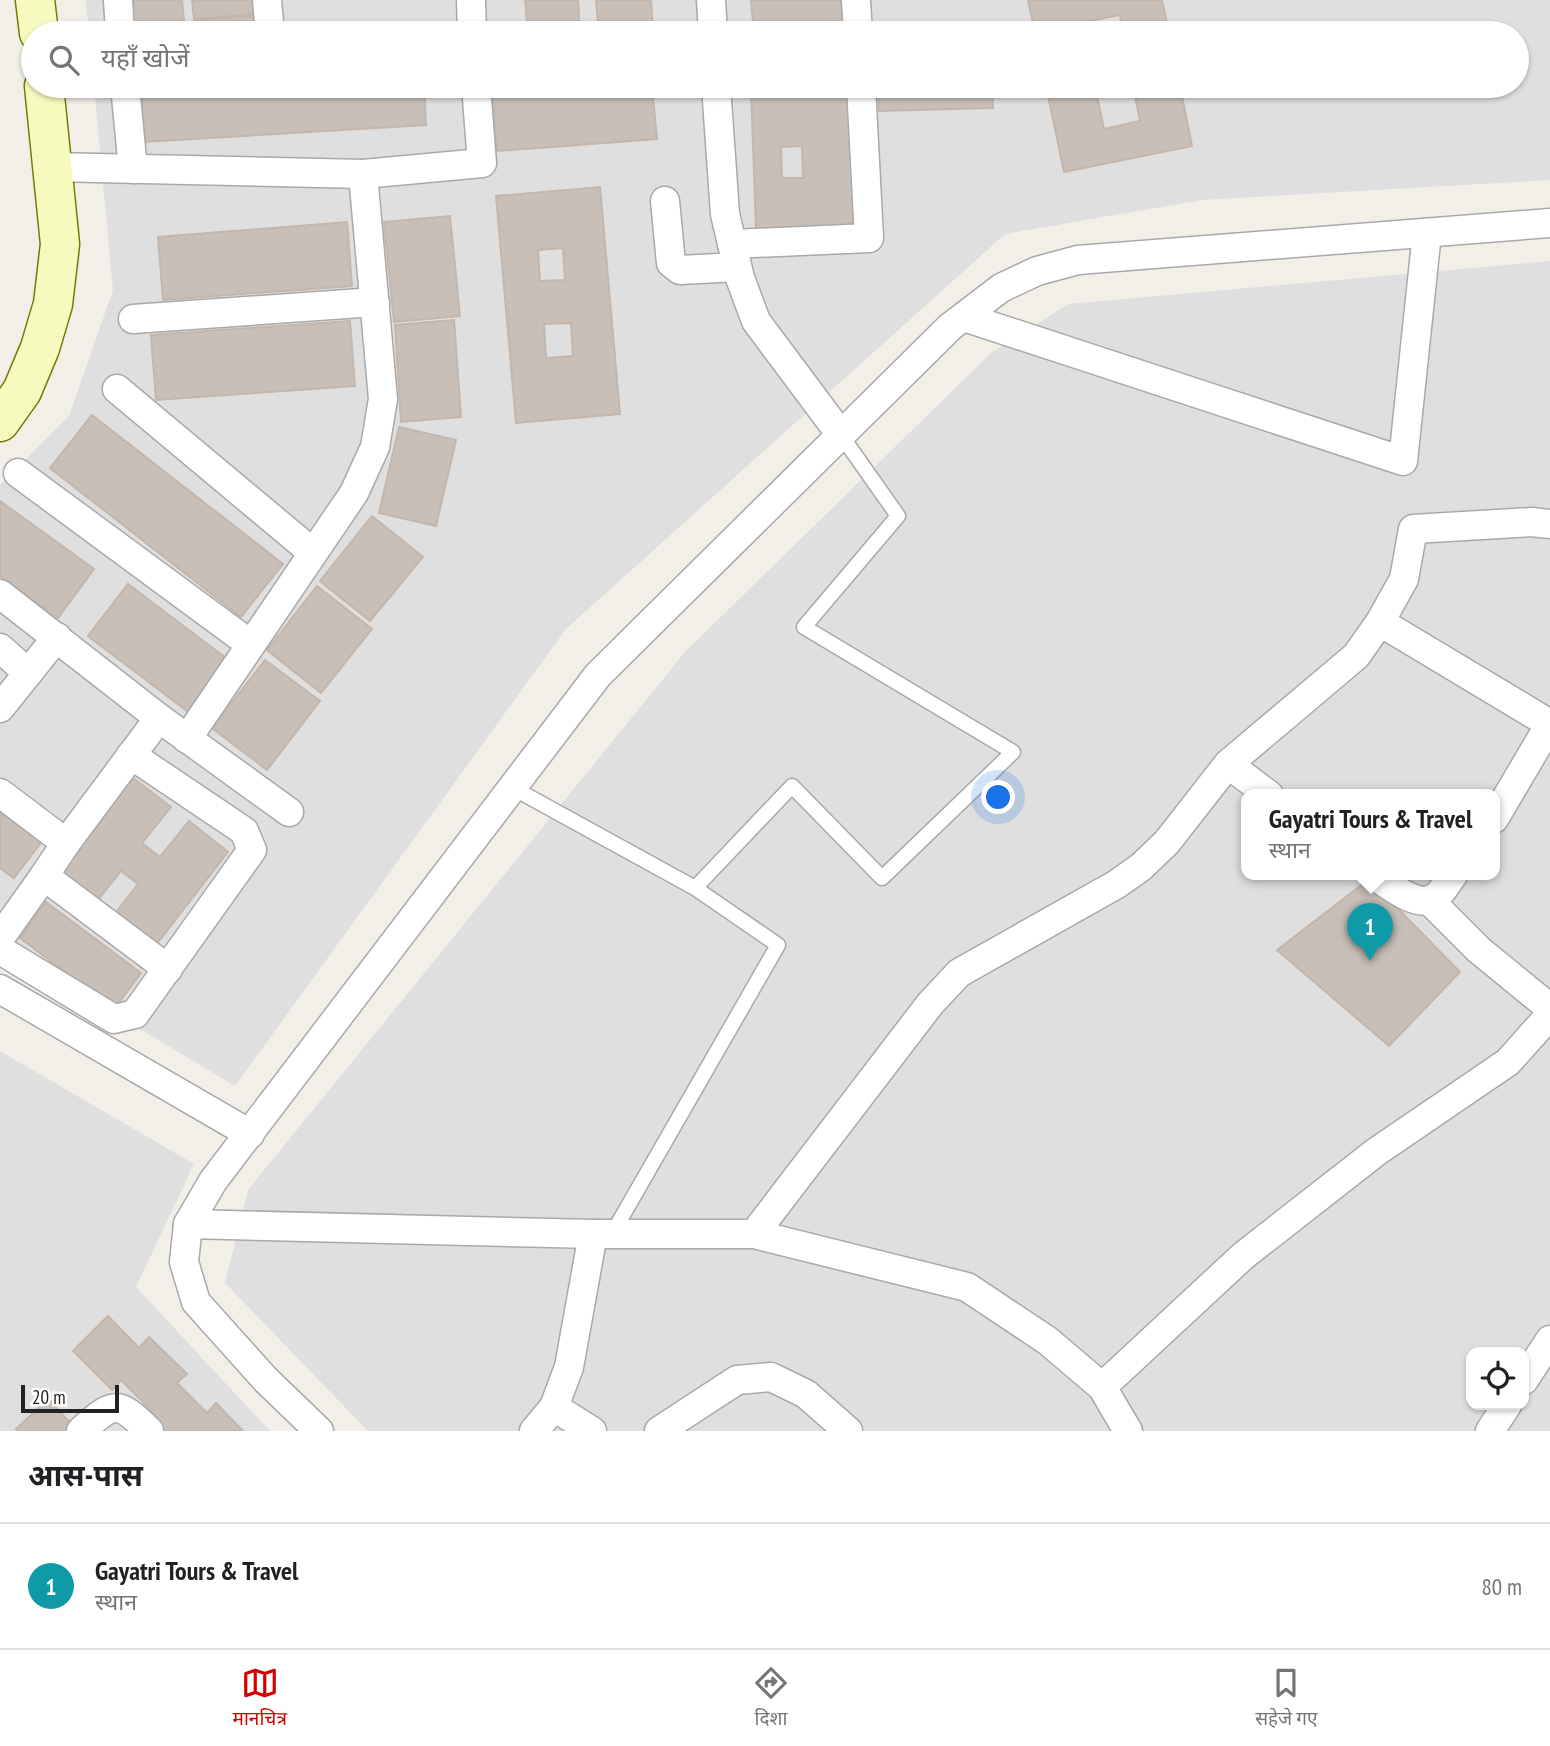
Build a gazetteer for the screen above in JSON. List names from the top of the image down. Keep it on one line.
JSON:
{"scale_bar":"20 m","page":{"search":"यहाँ खोजें","popup":["Gayatri Tours & Travel","स्थान"],"pins":"1","scale":"20 m","heading":"आस-पास","list":[{"mark":"1","name":"Gayatri Tours & Travel","note":"स्थान","value":"80 m"}],"nav":["मानचित्र","दिशा","सहेजे गए"]}}
